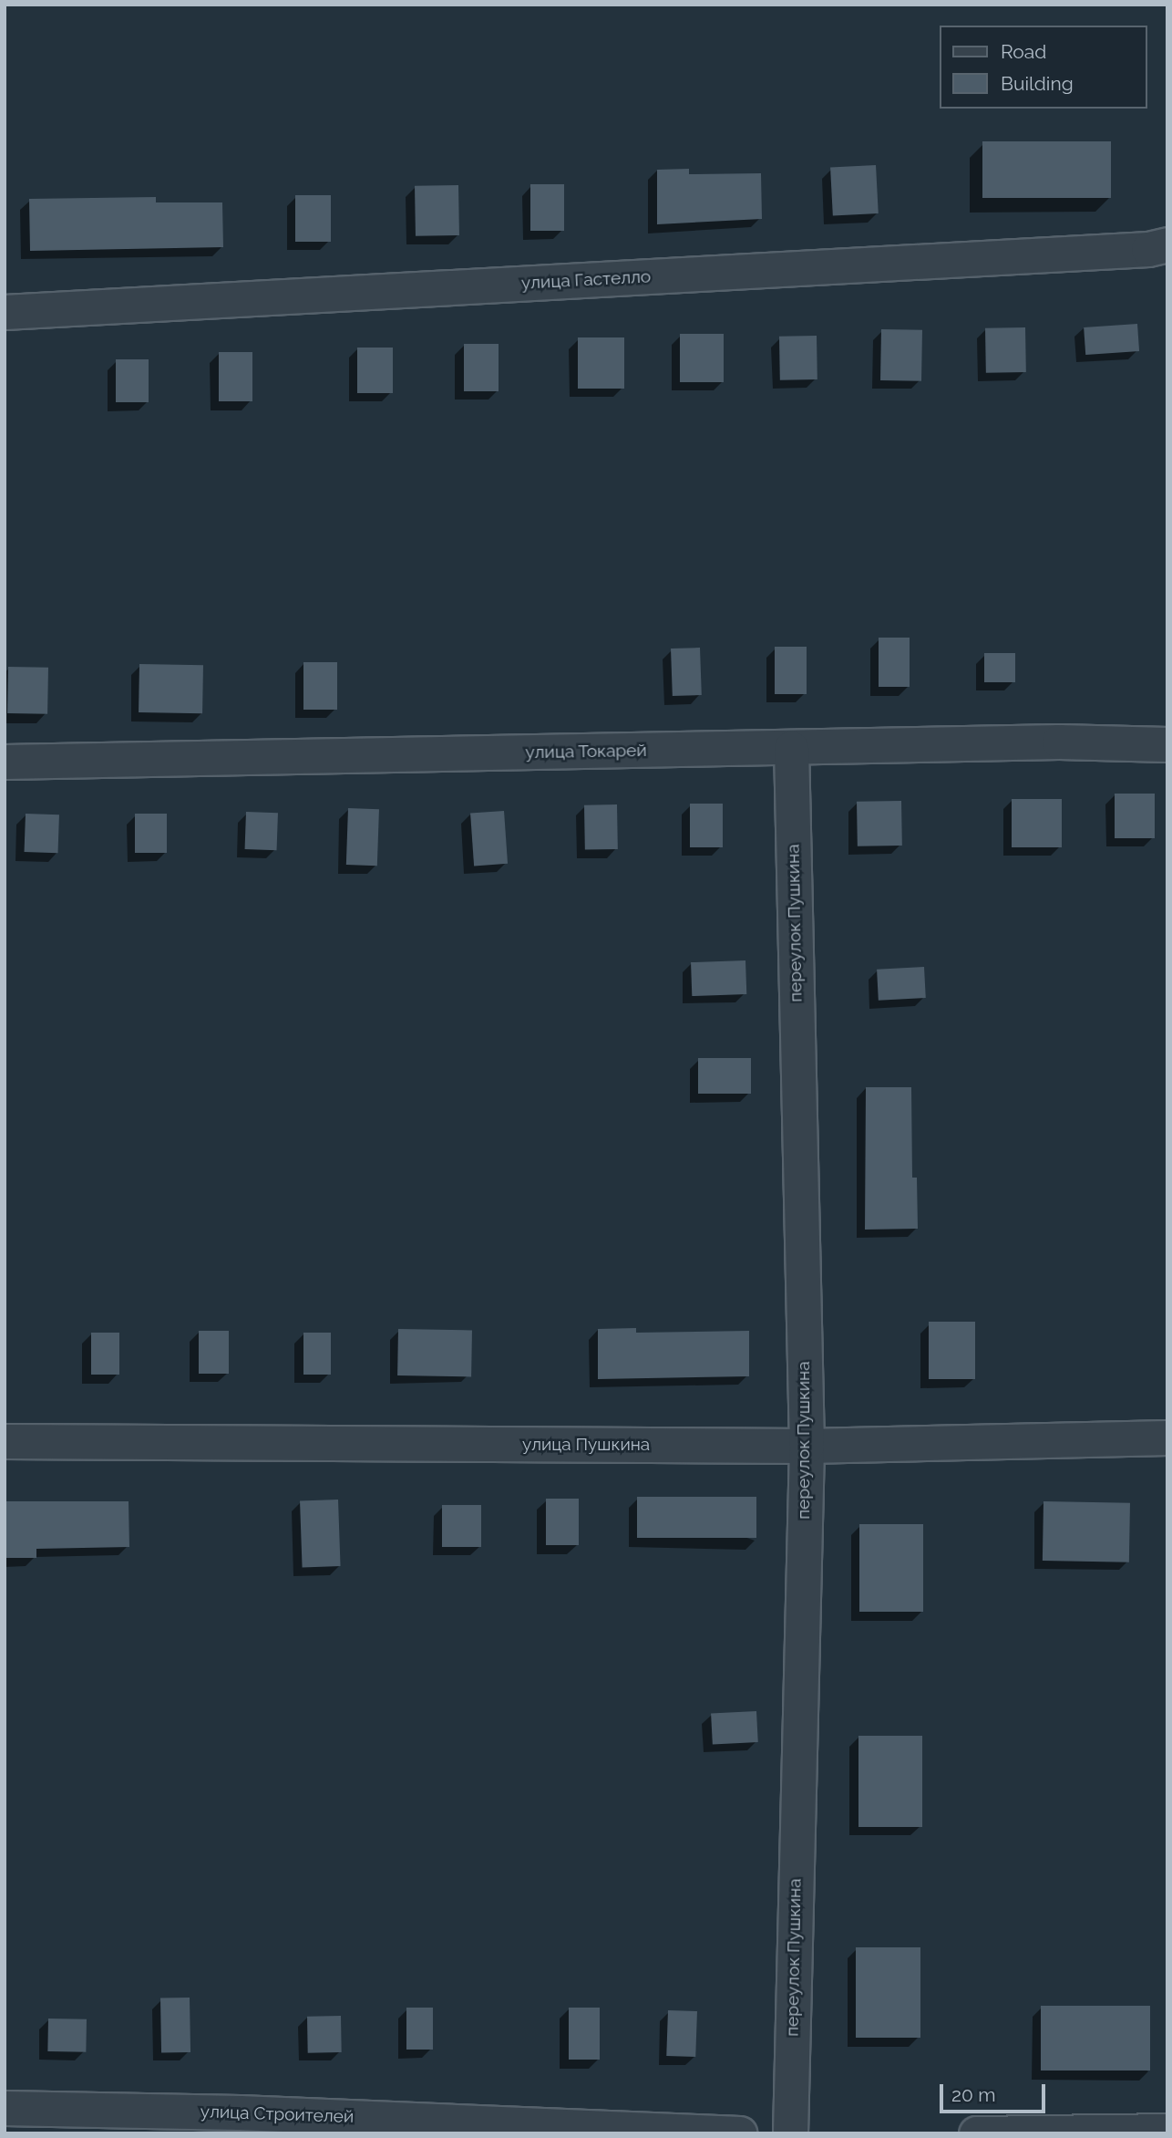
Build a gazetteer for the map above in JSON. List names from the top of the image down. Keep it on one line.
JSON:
{"streets":{"street":["улица Гастелло","улица Токарей","переулок Пушкина","улица Пушкина","улица Строителей"]},"crossings":[["улица Токарей","переулок Пушкина"],["переулок Пушкина","улица Пушкина"]],"legend":["Road","Building"],"scale_bar":"20 m"}
